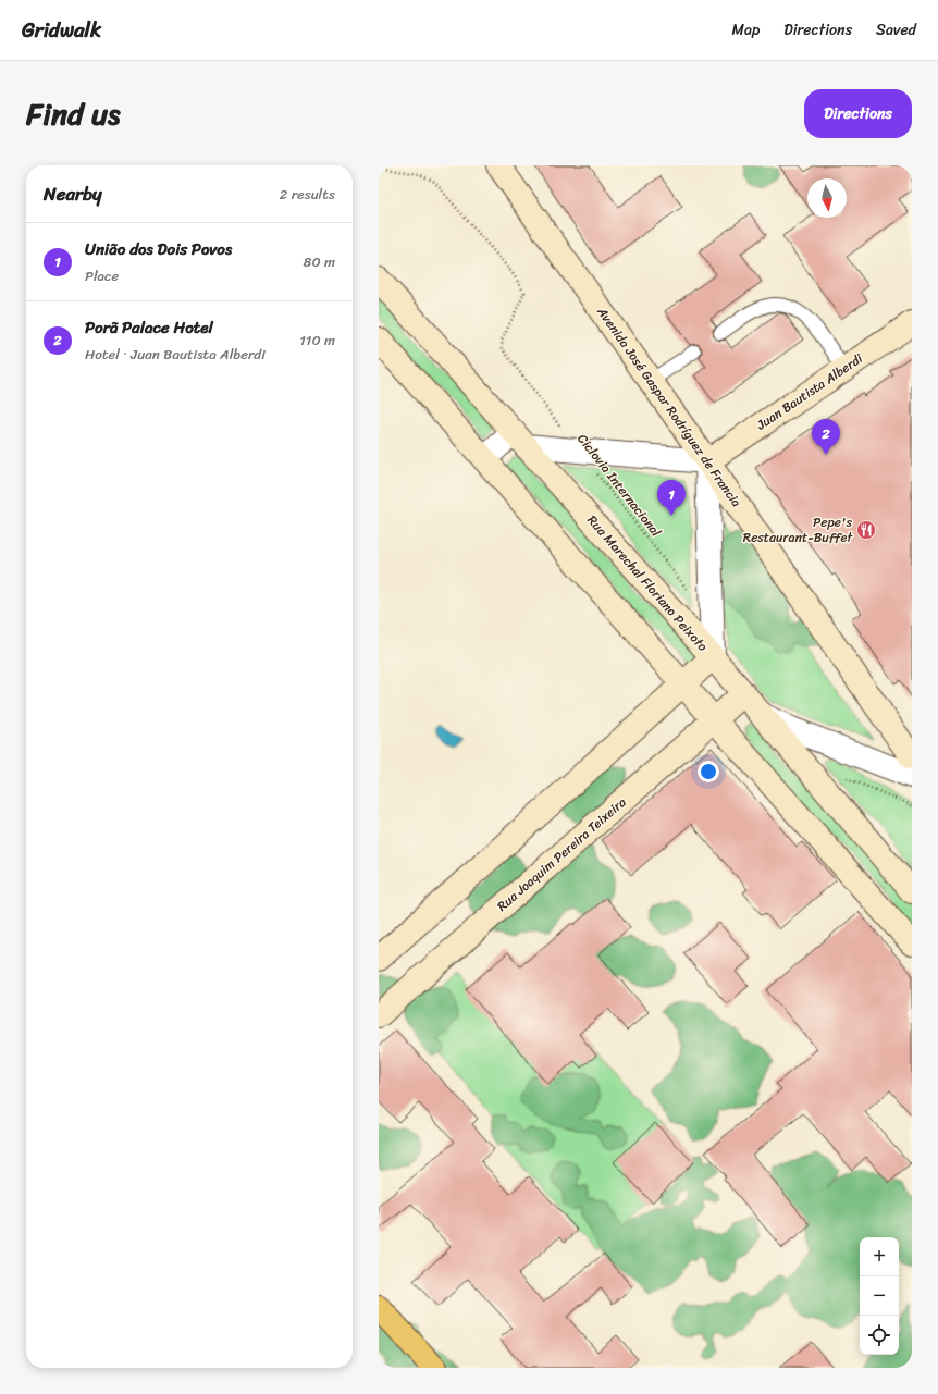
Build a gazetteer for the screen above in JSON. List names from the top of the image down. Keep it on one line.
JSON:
{"streets":{"main road":["Juan Bautista Alberdi","Avenida José Gaspar Rodríguez de Francia","Rua Marechal Floriano Peixoto","Rua Joaquim Pereira Teixeira"],"path":["Ciclovia Internacional"]},"crossings":[["Juan Bautista Alberdi","Avenida José Gaspar Rodríguez de Francia"],["Rua Marechal Floriano Peixoto","Rua Joaquim Pereira Teixeira"]],"places":{"restaurant":["Pepe's Restaurant-Buffet"]},"north":"bottom","page":{"header":"Gridwalk","nav":["Map","Directions","Saved"],"title":"Find us","buttons":"Directions","heading":["Nearby","2 results"],"list":[{"mark":"1","name":"União dos Dois Povos","note":"Place","value":"80 m"},{"mark":"2","name":"Porã Palace Hotel","note":"Hotel · Juan Bautista Alberdi","value":"110 m"}],"pins":["2","1"],"map_buttons":["+","−"]}}
